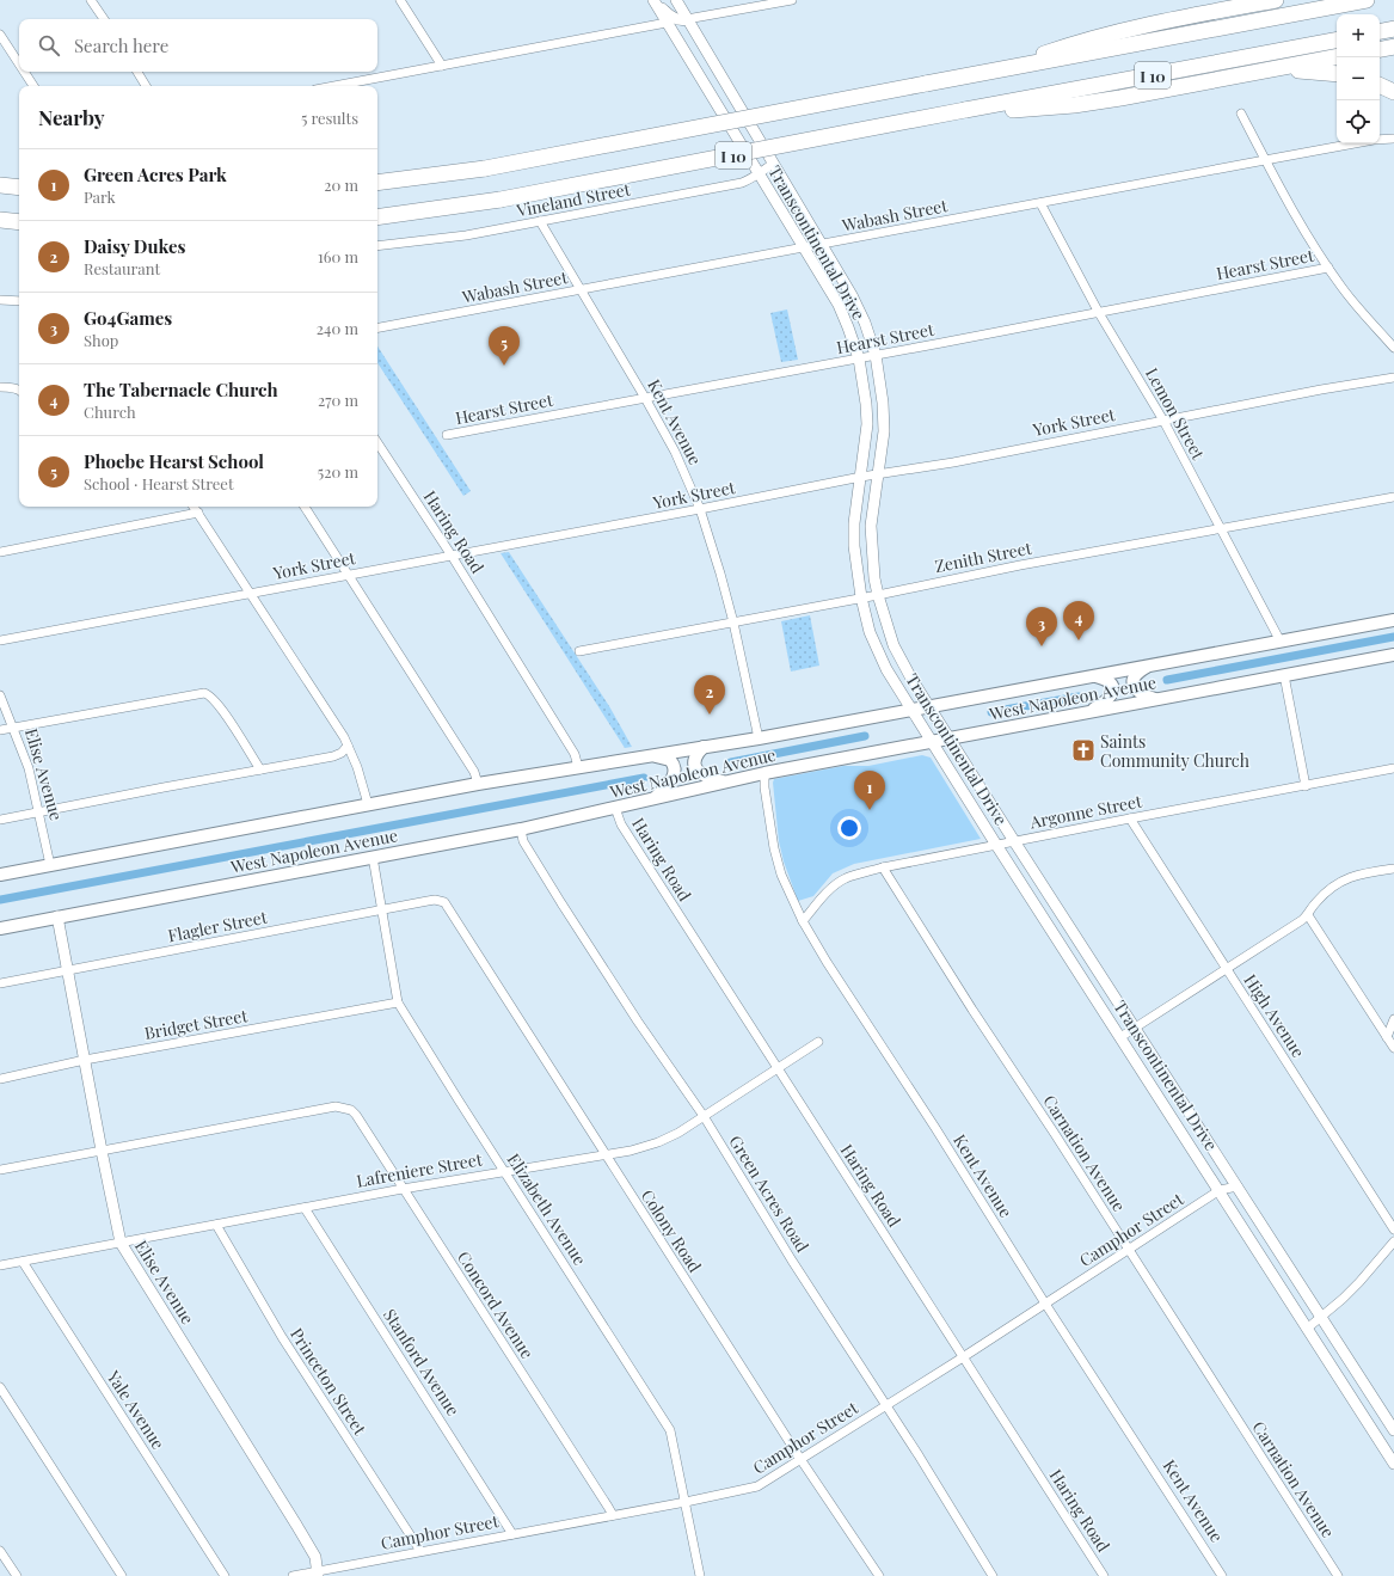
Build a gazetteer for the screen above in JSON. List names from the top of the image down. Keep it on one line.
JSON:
{"streets":{"highway":["I 10"],"main road":["West Napoleon Avenue"],"street":["Vineland Street","Wabash Street","Transcontinental Drive","Hearst Street","Lemon Street","Kent Avenue","York Street","Haring Road","Zenith Street","Elise Avenue","Argonne Street","Flagler Street","High Avenue","Bridget Street","Carnation Avenue","Lafreniere Street","Green Acres Road","Elizabeth Avenue","Camphor Street","Colony Road","Concord Avenue","Stanford Avenue","Princeton Street","Yale Avenue"]},"crossings":[["Vineland Street","Transcontinental Drive"],["Vineland Street","Kent Avenue"],["Wabash Street","Transcontinental Drive"],["Wabash Street","Lemon Street"],["Wabash Street","Kent Avenue"],["Transcontinental Drive","Hearst Street"],["Transcontinental Drive","York Street"],["Transcontinental Drive","Zenith Street"],["Transcontinental Drive","West Napoleon Avenue"],["Transcontinental Drive","Argonne Street"],["Transcontinental Drive","Camphor Street"],["Hearst Street","Lemon Street"],["Hearst Street","Kent Avenue"],["Lemon Street","York Street"],["Lemon Street","Zenith Street"],["Lemon Street","West Napoleon Avenue"],["Kent Avenue","York Street"],["Kent Avenue","Zenith Street"],["Kent Avenue","West Napoleon Avenue"],["Kent Avenue","Argonne Street"],["Kent Avenue","Camphor Street"],["York Street","Haring Road"],["Haring Road","West Napoleon Avenue"],["Haring Road","Lafreniere Street"],["Haring Road","Camphor Street"],["West Napoleon Avenue","Elise Avenue"],["West Napoleon Avenue","Green Acres Road"],["West Napoleon Avenue","Elizabeth Avenue"],["Elise Avenue","Flagler Street"],["Elise Avenue","Bridget Street"],["Elise Avenue","Lafreniere Street"],["Elise Avenue","Camphor Street"],["Elise Avenue","Concord Avenue"],["Argonne Street","High Avenue"],["Argonne Street","Carnation Avenue"],["Flagler Street","Elizabeth Avenue"],["Flagler Street","Colony Road"],["Bridget Street","Elizabeth Avenue"],["Carnation Avenue","Camphor Street"],["Lafreniere Street","Green Acres Road"],["Lafreniere Street","Elizabeth Avenue"],["Lafreniere Street","Colony Road"],["Lafreniere Street","Concord Avenue"],["Lafreniere Street","Stanford Avenue"],["Lafreniere Street","Princeton Street"],["Lafreniere Street","Yale Avenue"],["Green Acres Road","Camphor Street"],["Elizabeth Avenue","Camphor Street"],["Camphor Street","Colony Road"],["Camphor Street","Concord Avenue"],["Camphor Street","Stanford Avenue"],["Camphor Street","Princeton Street"]],"places":{"church":["Saints Community Church"]},"page":{"map_buttons":["+","−"],"search":"Search here","heading":["Nearby","5 results"],"list":[{"mark":"1","name":"Green Acres Park","note":"Park","value":"20 m"},{"mark":"2","name":"Daisy Dukes","note":"Restaurant","value":"160 m"},{"mark":"3","name":"Go4Games","note":"Shop","value":"240 m"},{"mark":"4","name":"The Tabernacle Church","note":"Church","value":"270 m"},{"mark":"5","name":"Phoebe Hearst School","note":"School · Hearst Street","value":"520 m"}],"pins":["5","4","3","2","1"]}}
